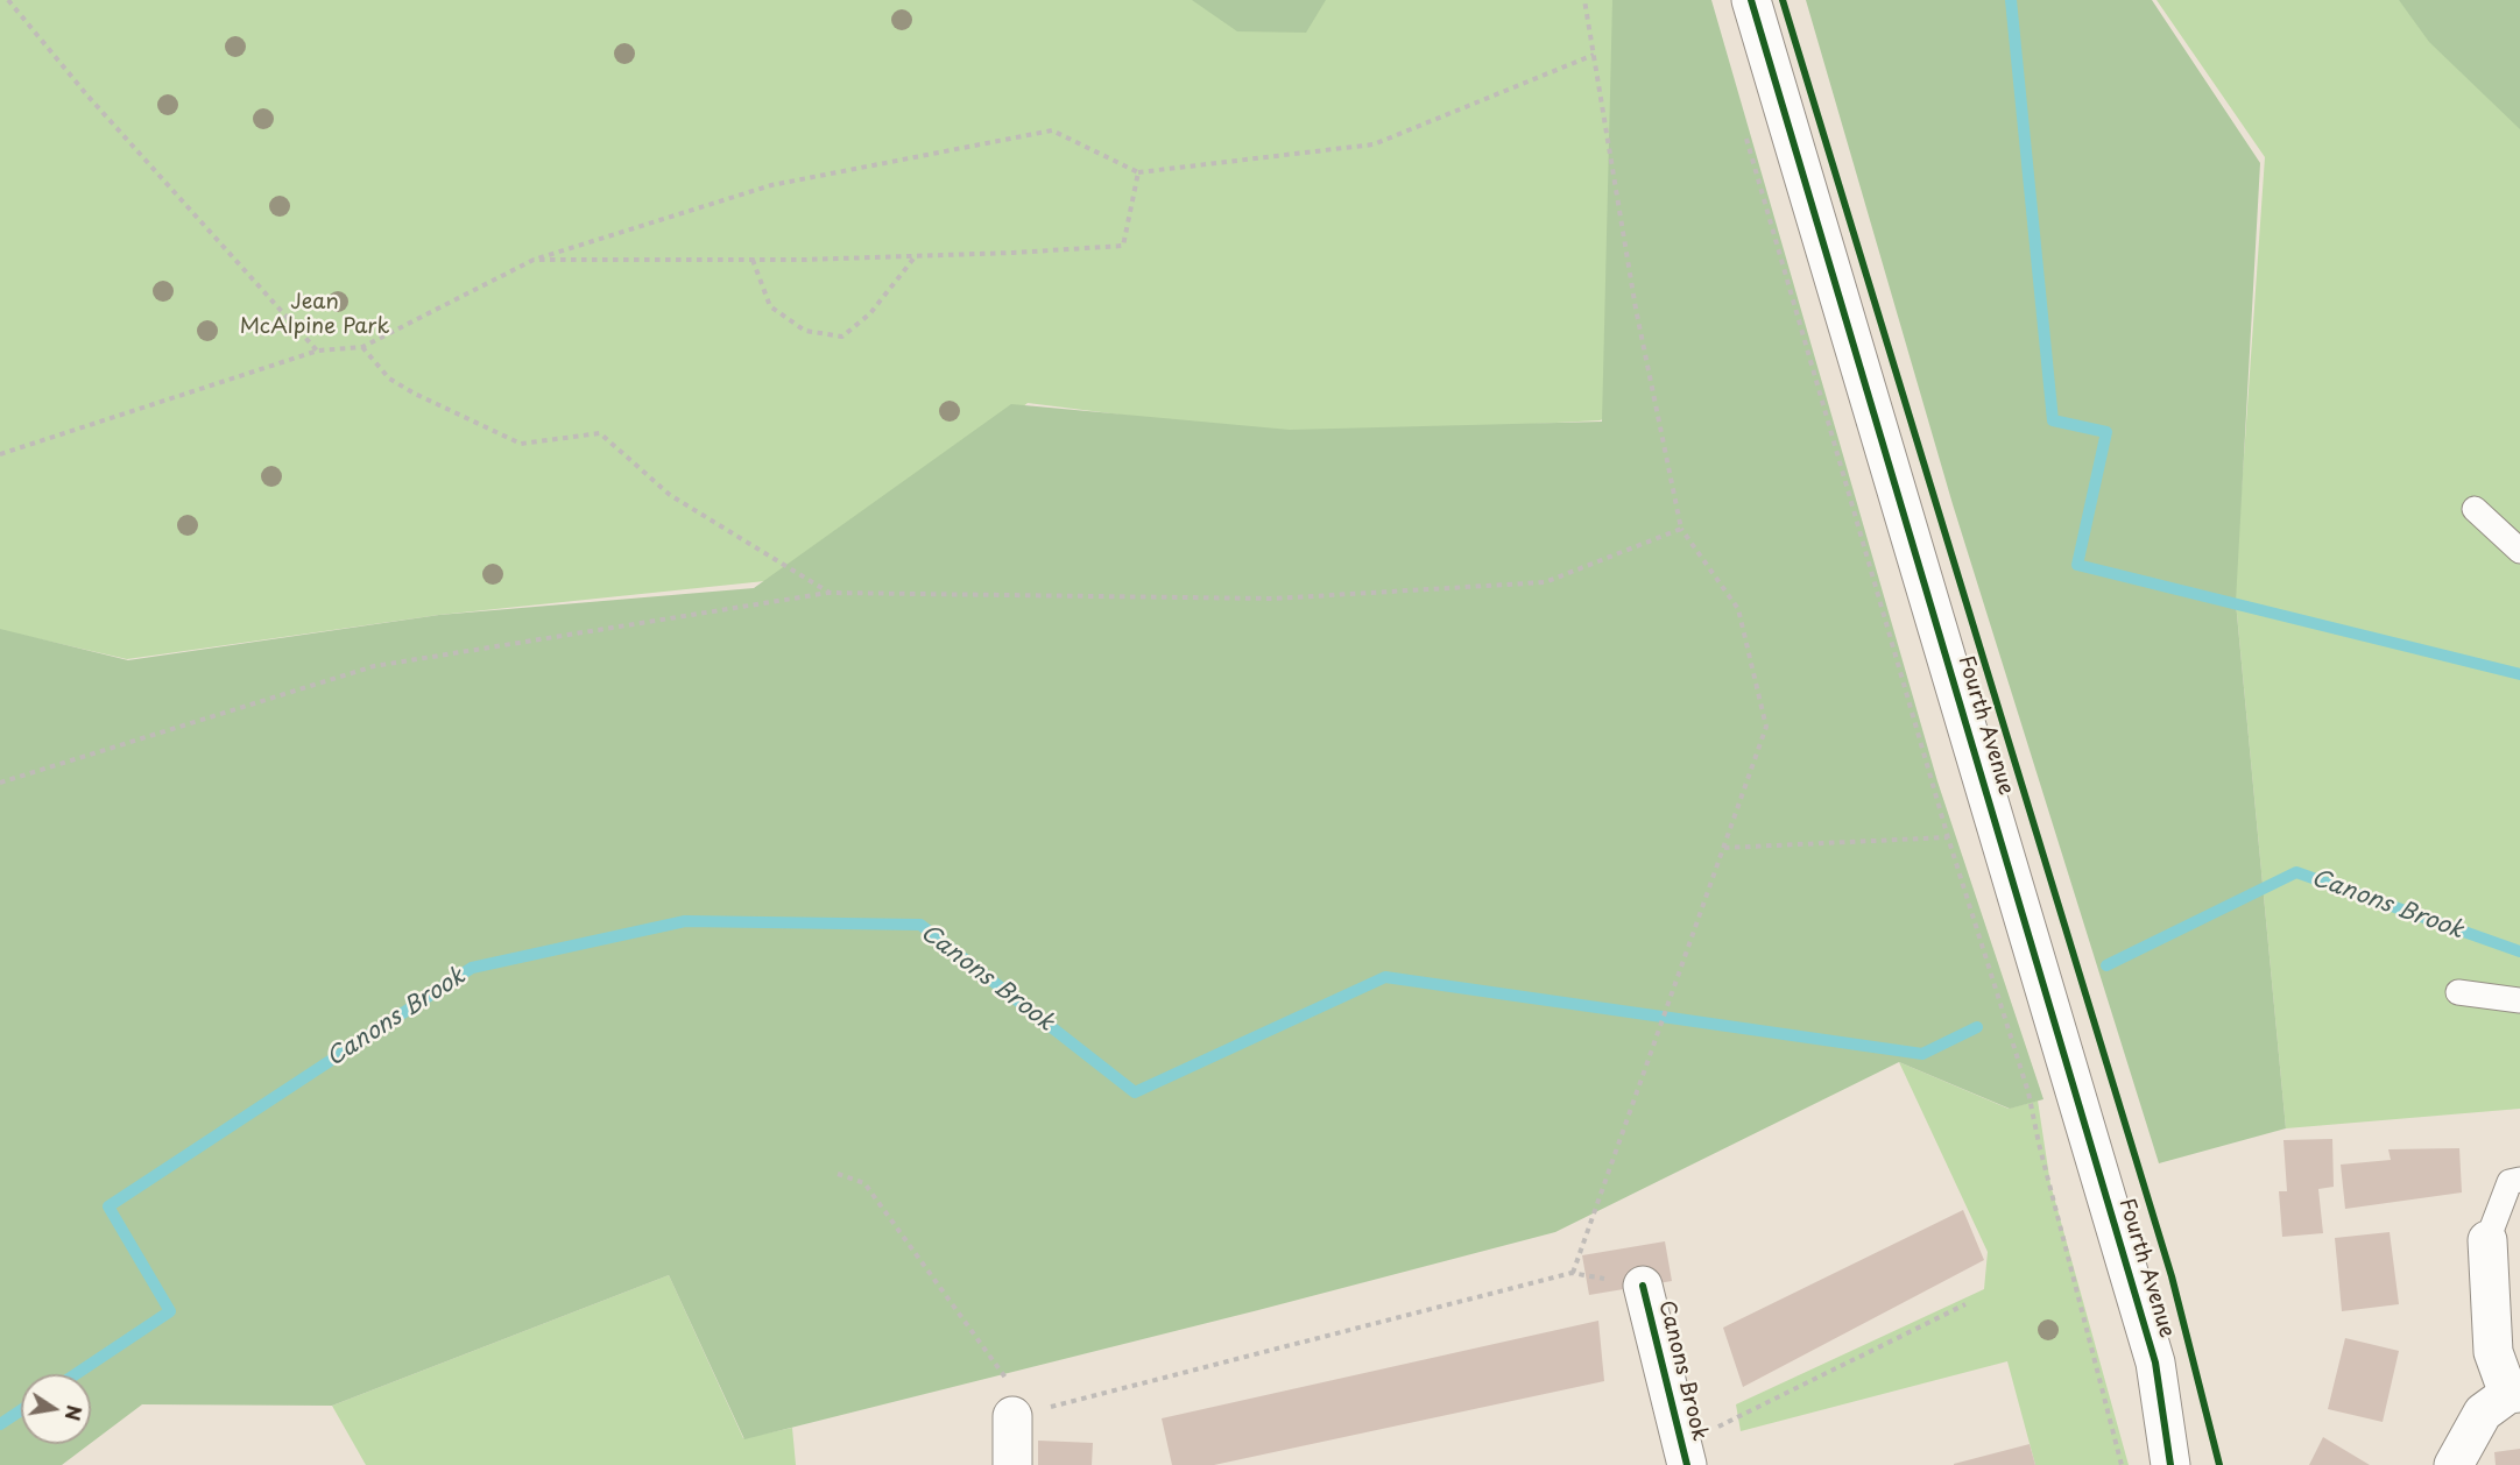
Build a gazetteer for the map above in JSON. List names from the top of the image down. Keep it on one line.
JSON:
{"streets":{"street":["Fourth Avenue","Canons Brook"]},"water":["Canons Brook"],"parks":["Jean McAlpine Park"],"north":"right"}
